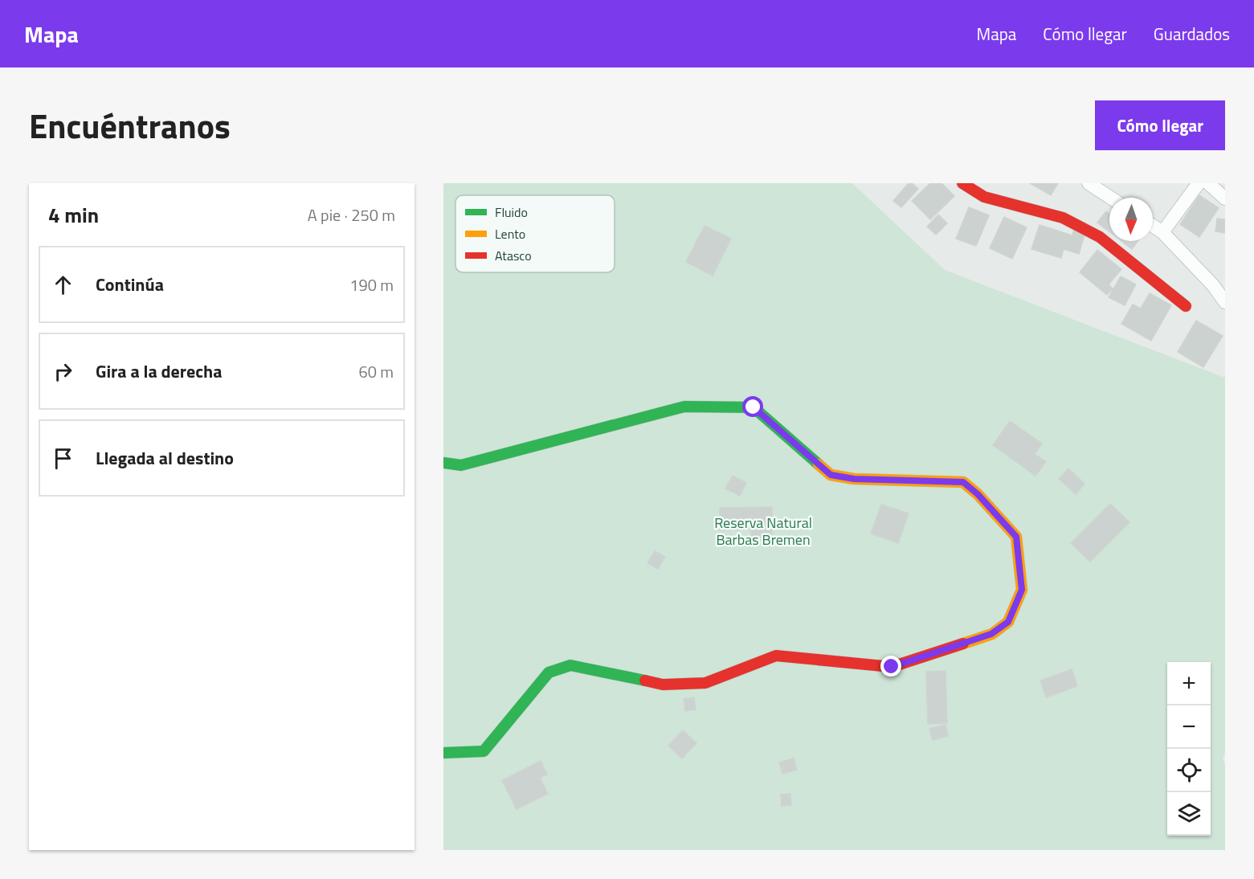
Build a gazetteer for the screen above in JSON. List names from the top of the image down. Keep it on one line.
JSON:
{"parks":["Reserva Natural Barbas Bremen"],"legend":["Fluido","Lento","Atasco"],"north":"bottom","page":{"header":"Mapa","nav":["Mapa","Cómo llegar","Guardados"],"title":"Encuéntranos","buttons":"Cómo llegar","heading":["4 min","A pie · 250 m"],"list":[["Continúa","190 m"],["Gira a la derecha","60 m"],"Llegada al destino"],"map_buttons":["+","−"]}}
